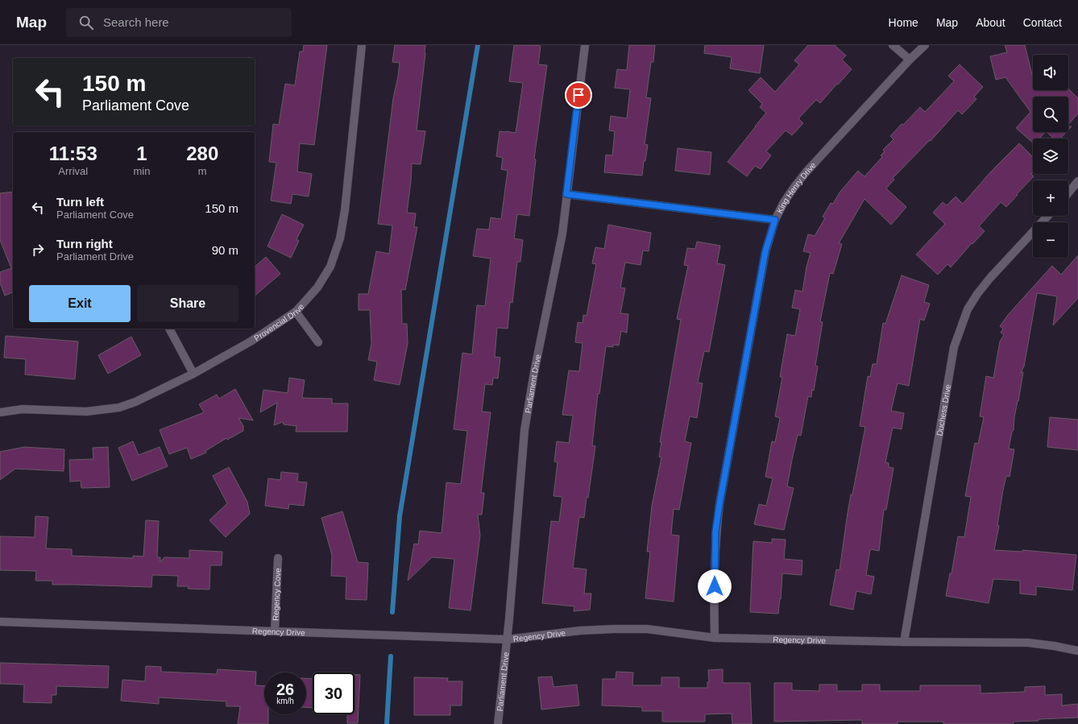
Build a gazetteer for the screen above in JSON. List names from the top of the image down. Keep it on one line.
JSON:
{"streets":{"street":["King Henry Drive","Provencial Drive","Parliament Drive","Duchess Drive","Regency Cove","Regency Drive"]},"crossings":[["King Henry Drive","Regency Drive"],["Parliament Drive","Regency Drive"],["Duchess Drive","Regency Drive"],["Regency Cove","Regency Drive"]],"page":{"header":"Map","search":"Search here","nav":["Home","Map","About","Contact"],"map_buttons":["+","−"],"turn":["150 m","Parliament Cove"],"eta":["11:53","Arrival","1","min","280","m"],"list":[{"name":"Turn left","note":"Parliament Cove","value":"150 m"},{"name":"Turn right","note":"Parliament Drive","value":"90 m"}],"buttons":["Exit","Share"],"speed":"26 km/h","limit":"30"}}
